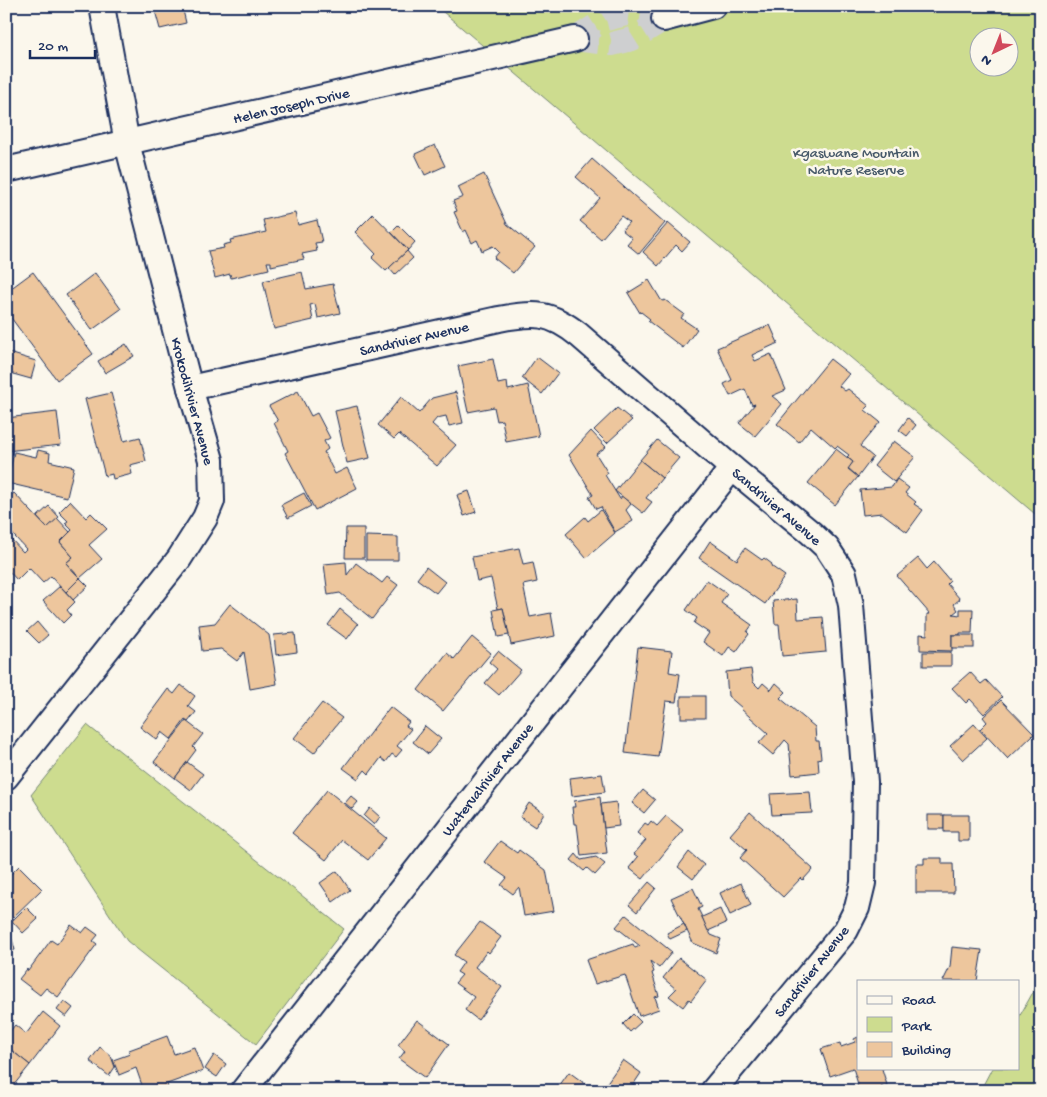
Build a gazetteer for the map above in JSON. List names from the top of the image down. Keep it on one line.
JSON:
{"streets":{"street":["Helen Joseph Drive","Sandrivier Avenue","Krokodilrivier Avenue","Watervalrivier Avenue"]},"crossings":[["Helen Joseph Drive","Krokodilrivier Avenue"],["Sandrivier Avenue","Krokodilrivier Avenue"],["Sandrivier Avenue","Watervalrivier Avenue"]],"parks":["Kgaswane Mountain Nature Reserve"],"legend":["Road","Park","Building"],"scale_bar":"20 m","north":"bottom left"}
